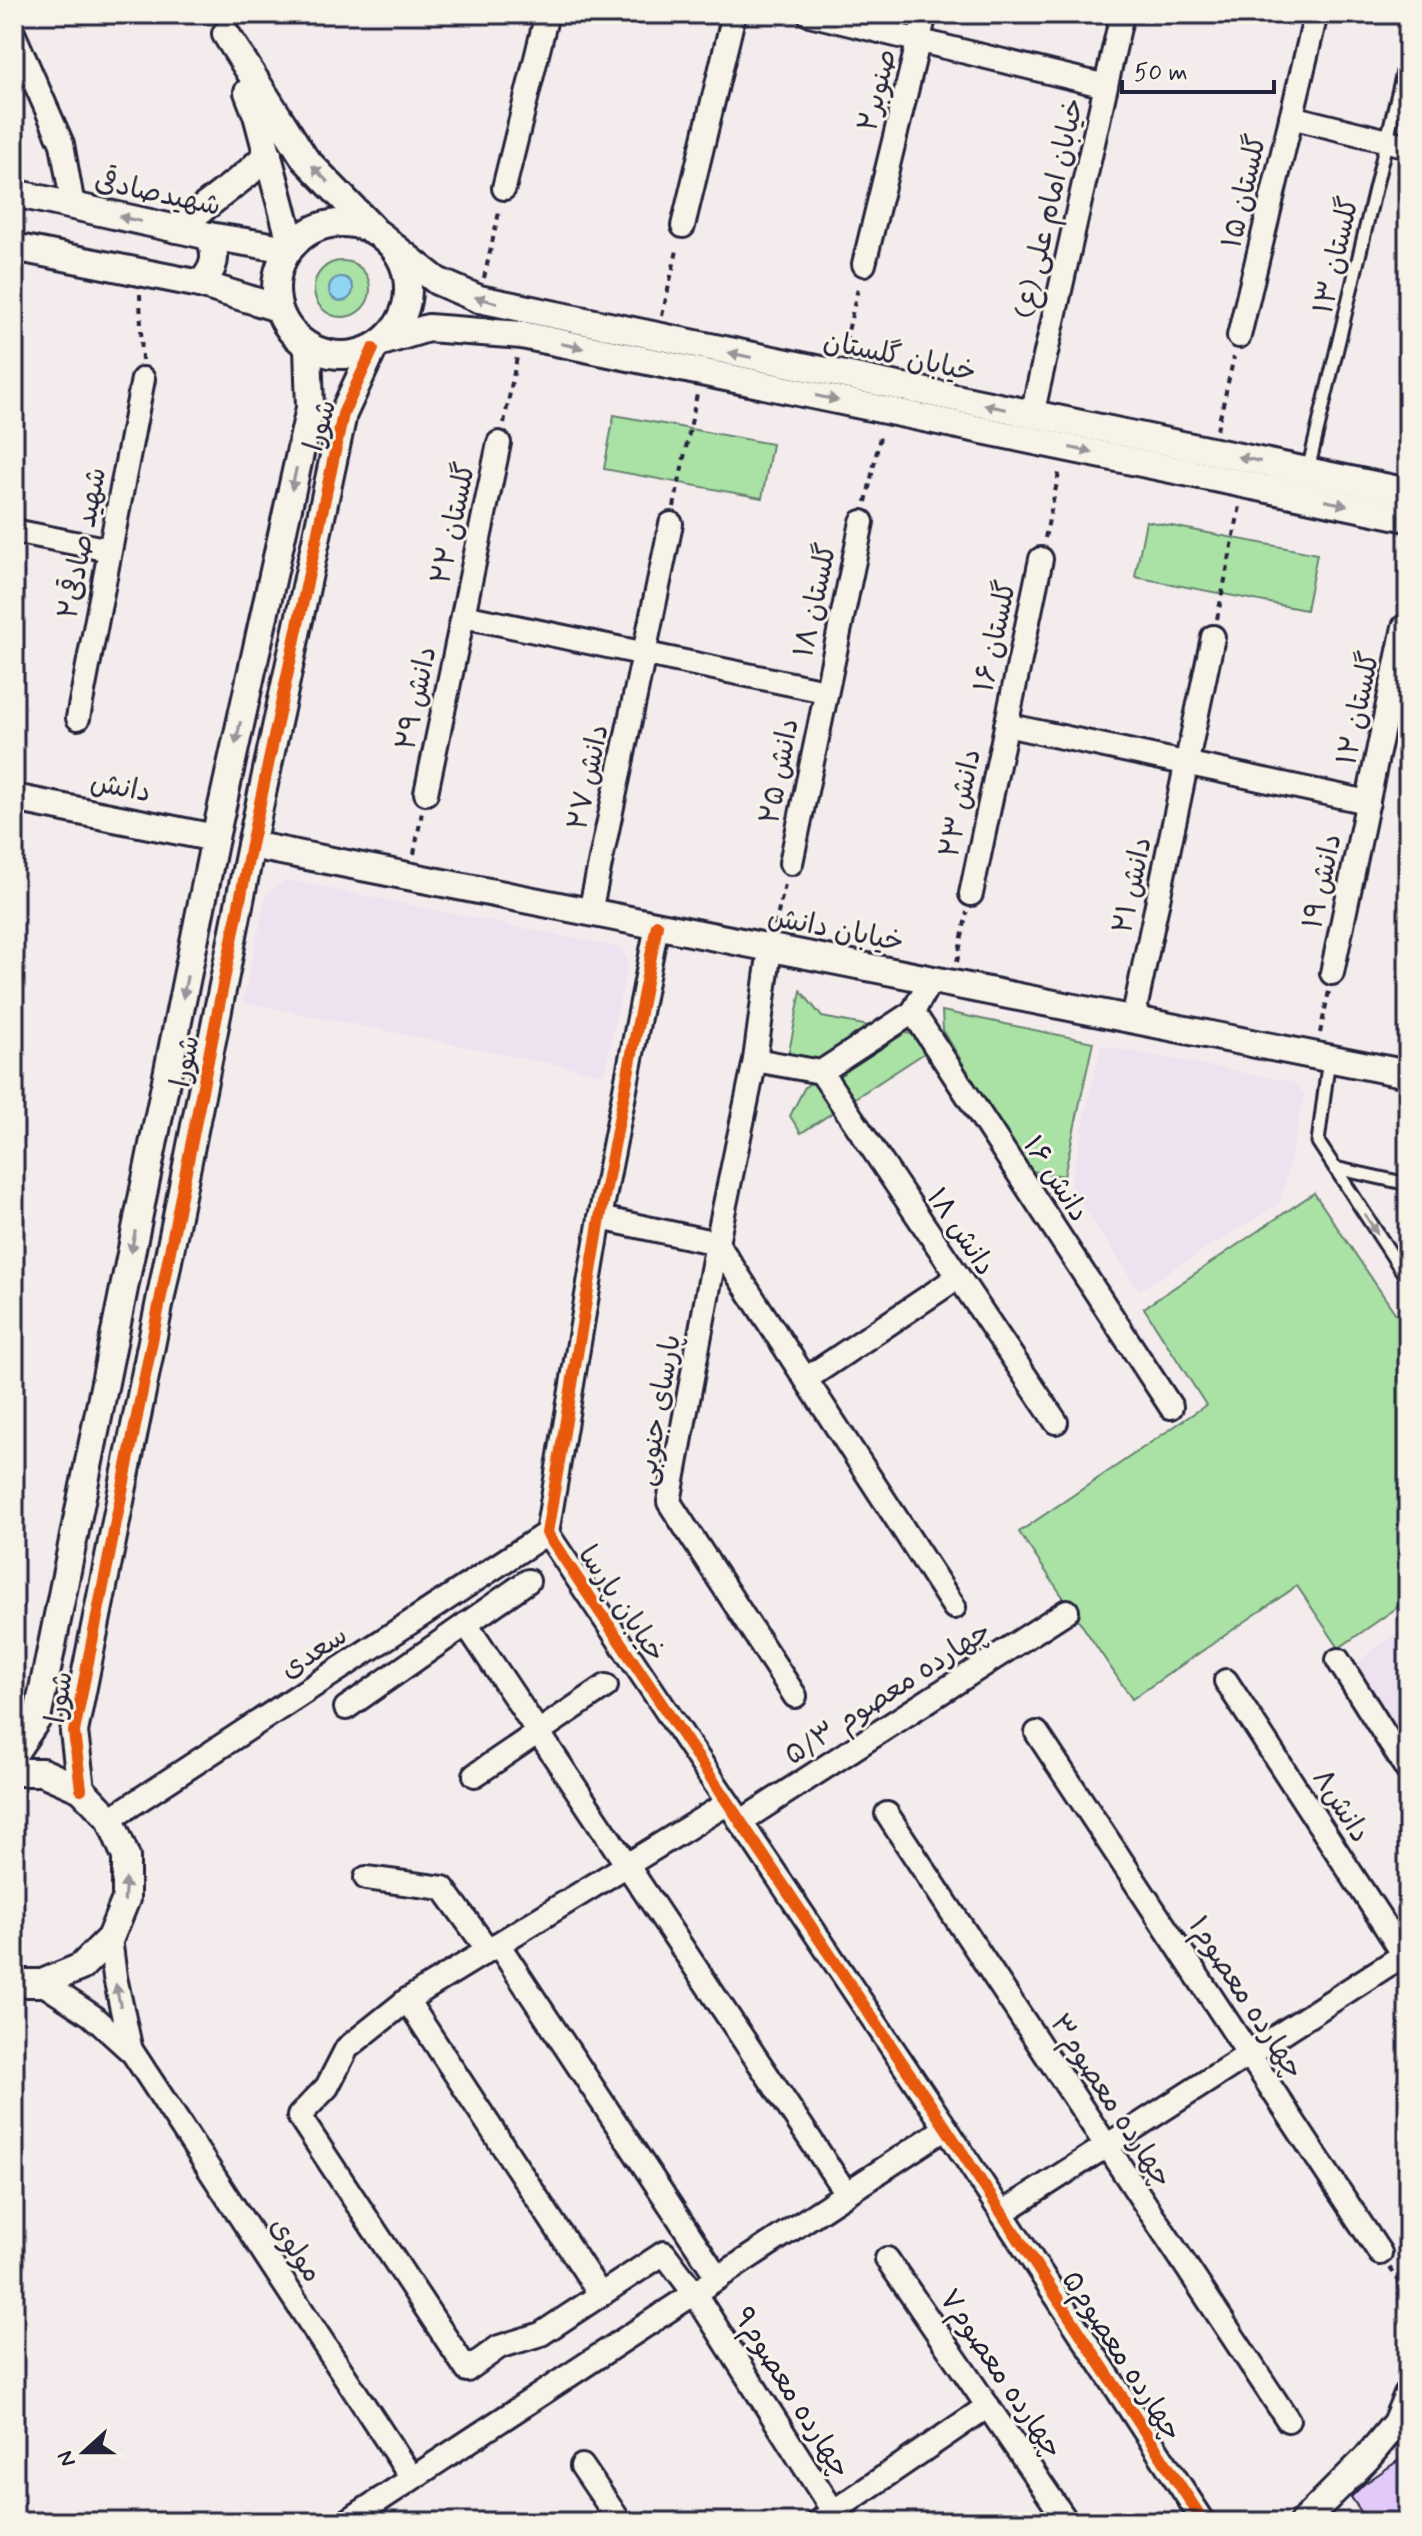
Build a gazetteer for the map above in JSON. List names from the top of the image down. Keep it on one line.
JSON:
{"streets":{"street":["صنوبر۲","گلستان ۱۵","شهیدصادقی","خیابان امام علی (ع)","خیابان گلستان","شورا","گلستان ۲۲","شهید صادقی۲","گلستان ۱۸","گلستان ۱۶","دانش ۲۹","گلستان ۱۲","دانش ۲۵","دانش ۲۷","دانش","دانش ۲۳","دانش ۱۹","دانش ۲۱","خیابان دانش","دانش ۱۶","دانش ۱۸","پارسای جنوبی","خیابان پارسا","سعدی","چهارده معصوم ۵/۳","دانش۸","چهارده معصوم۱","چهارده معصوم۳","مولوی","چهارده معصوم۵","چهارده معصوم۷","چهارده معصوم۹"],"lane":["گلستان ۱۳"]},"crossings":[["شهیدصادقی","خیابان گلستان"],["شهیدصادقی","شورا"],["خیابان امام علی (ع)","خیابان گلستان"],["گلستان ۱۳","خیابان گلستان"],["خیابان گلستان","شورا"],["شورا","دانش"],["شورا","خیابان دانش"],["گلستان ۲۲","دانش ۲۹"],["گلستان ۱۸","دانش ۲۵"],["گلستان ۱۶","دانش ۲۳"],["گلستان ۱۲","دانش ۱۹"],["دانش ۲۷","خیابان دانش"],["دانش ۲۱","خیابان دانش"],["خیابان دانش","پارسای جنوبی"],["خیابان دانش","خیابان پارسا"],["خیابان پارسا","سعدی"],["خیابان پارسا","چهارده معصوم ۵/۳"],["خیابان پارسا","چهارده معصوم۵"],["چهارده معصوم ۵/۳","چهارده معصوم۹"]],"scale_bar":"50 m","north":"left"}
